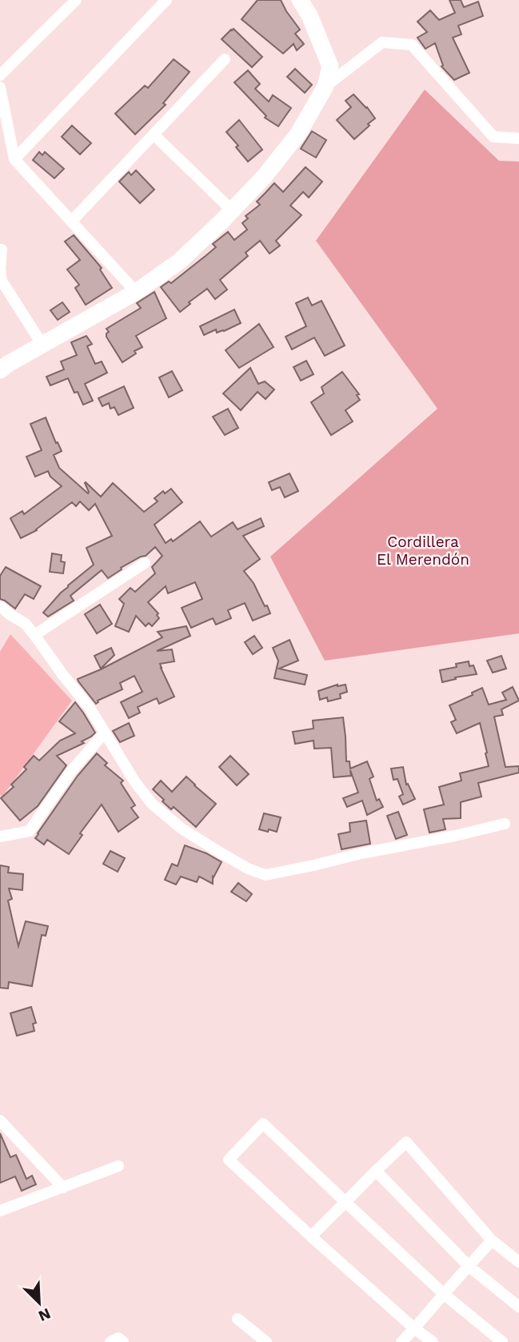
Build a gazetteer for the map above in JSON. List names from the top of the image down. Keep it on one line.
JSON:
{"parks":["Cordillera El Merendón"],"north":"bottom right"}
